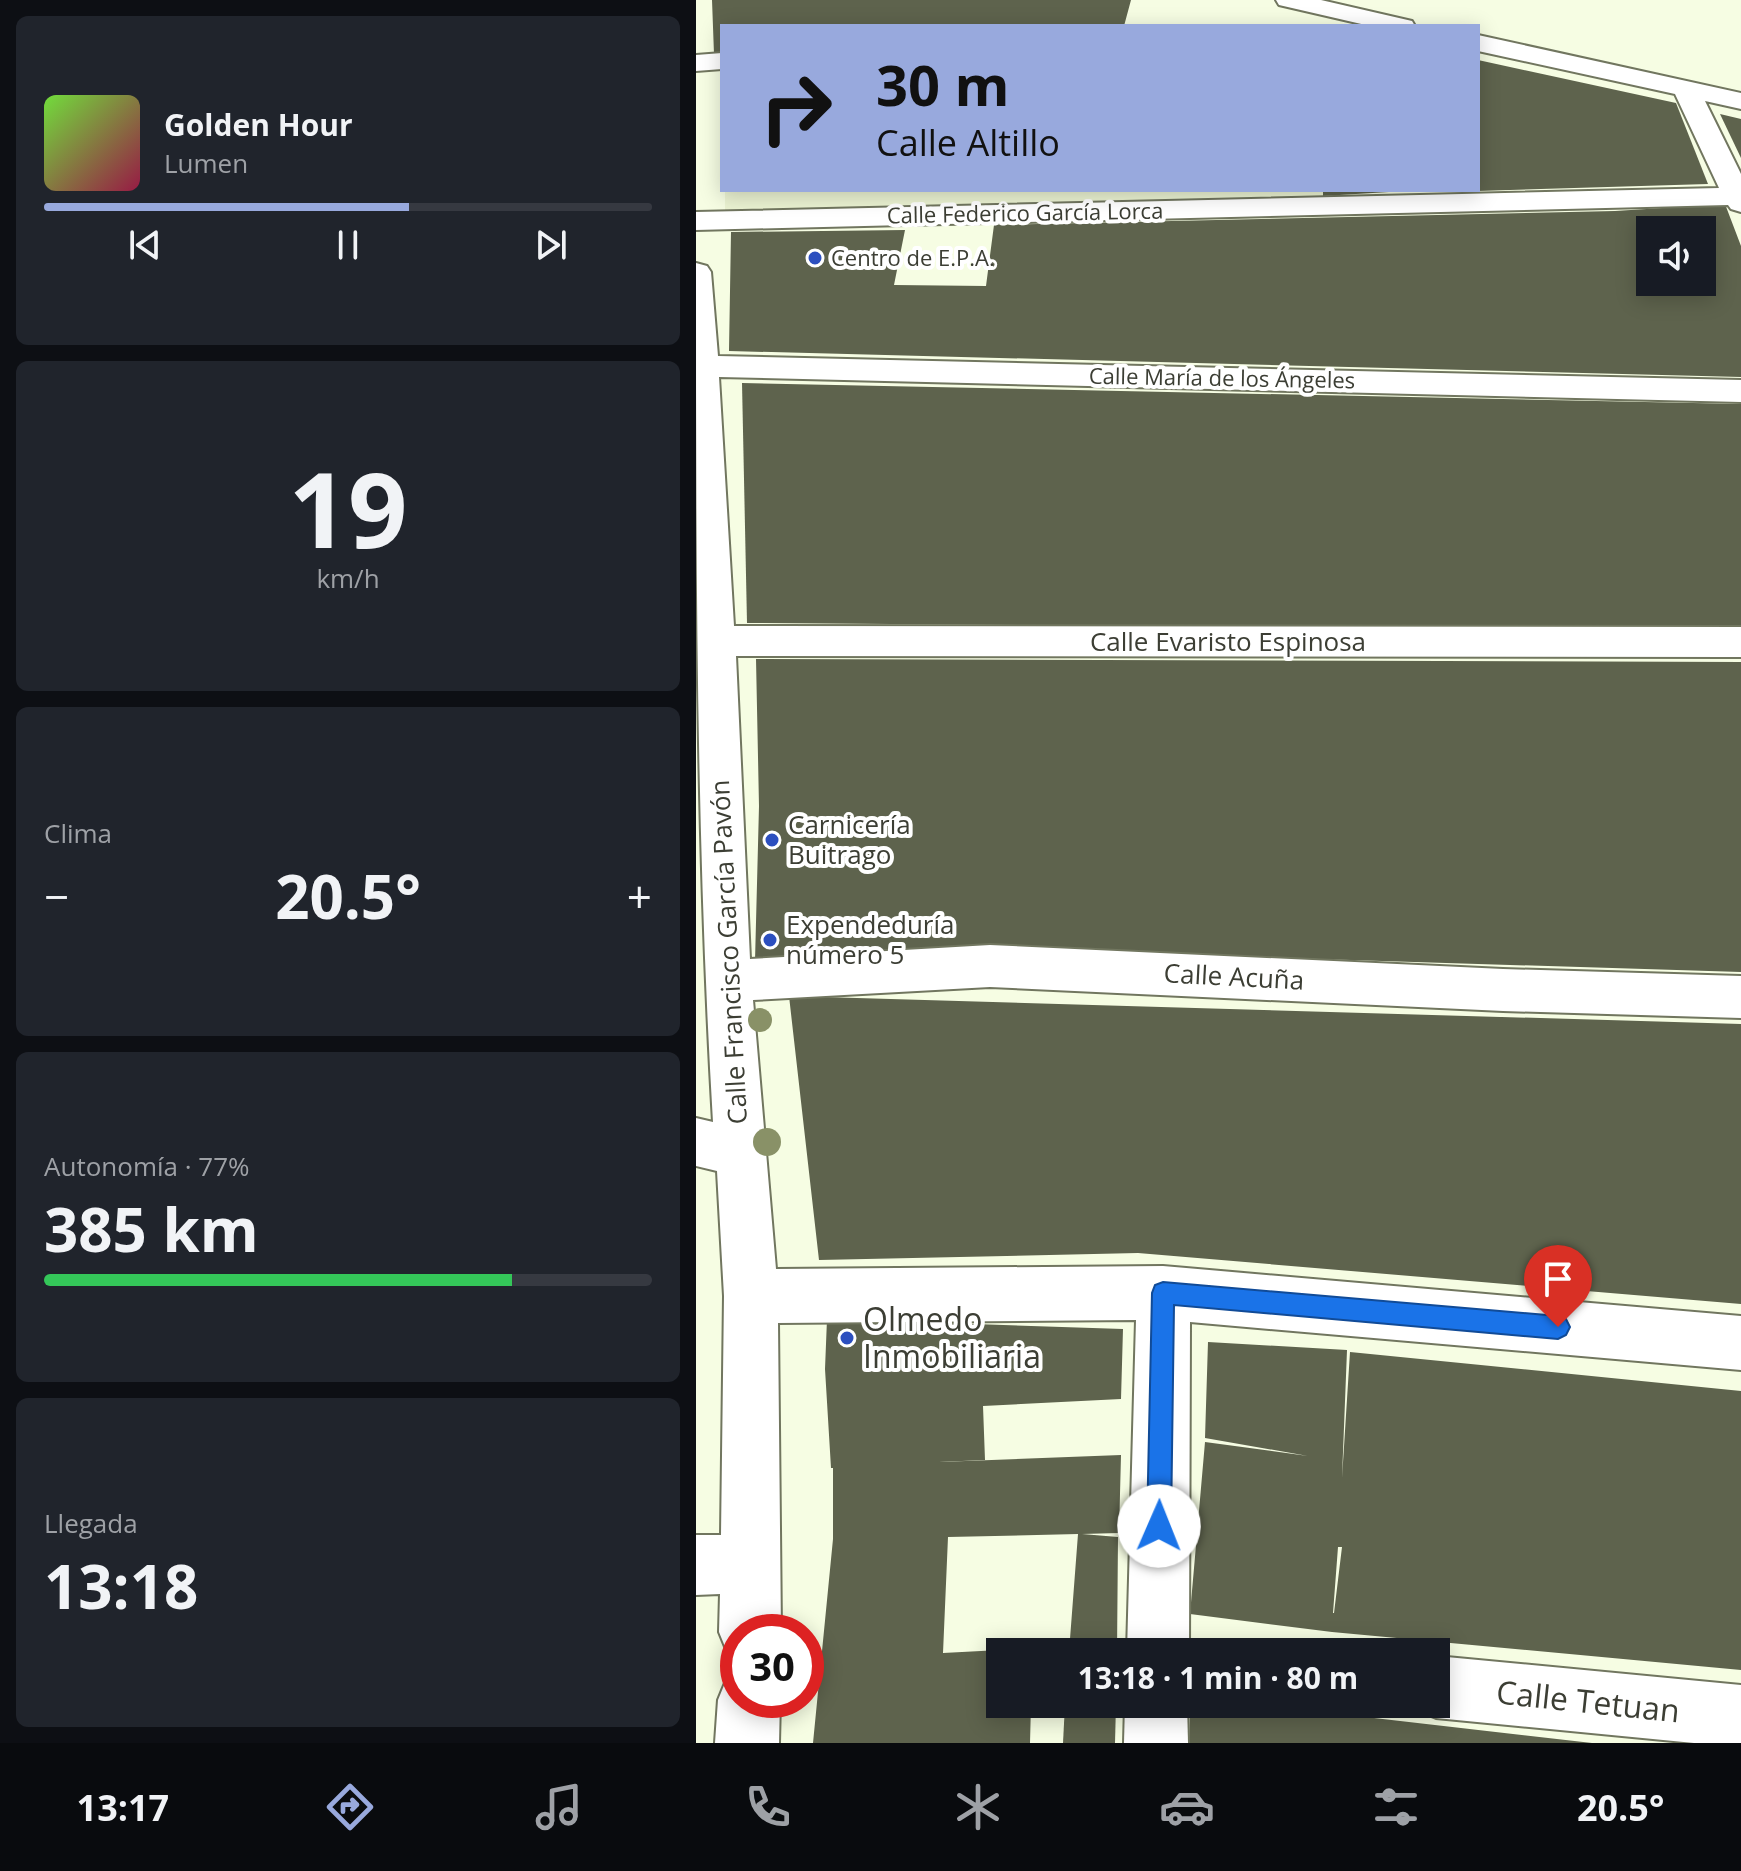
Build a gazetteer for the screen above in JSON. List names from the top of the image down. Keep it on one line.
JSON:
{"streets":{"street":["Calle Federico García Lorca","Calle María de los Ángeles","Calle Evaristo Espinosa","Calle Francisco García Pavón","Calle Acuña","Calle Tetuan"]},"crossings":[["Calle María de los Ángeles","Calle Francisco García Pavón"],["Calle Evaristo Espinosa","Calle Francisco García Pavón"],["Calle Francisco García Pavón","Calle Acuña"]],"places":["Centro de E.P.A.","Carnicería Buitrago","Expendeduría número 5","Olmedo Inmobiliaria"],"page":{"turn":["30 m","Calle Altillo"],"song":["Golden Hour","Lumen"],"tile":[["19","km/h"],"Clima",["Autonomía · 77%","385 km"],["Llegada","13:18"]],"heat":["−","20.5°","+"],"limit":"30","trip":"13:18 · 1 min · 80 m","tabs":["13:17","20.5°"]}}
